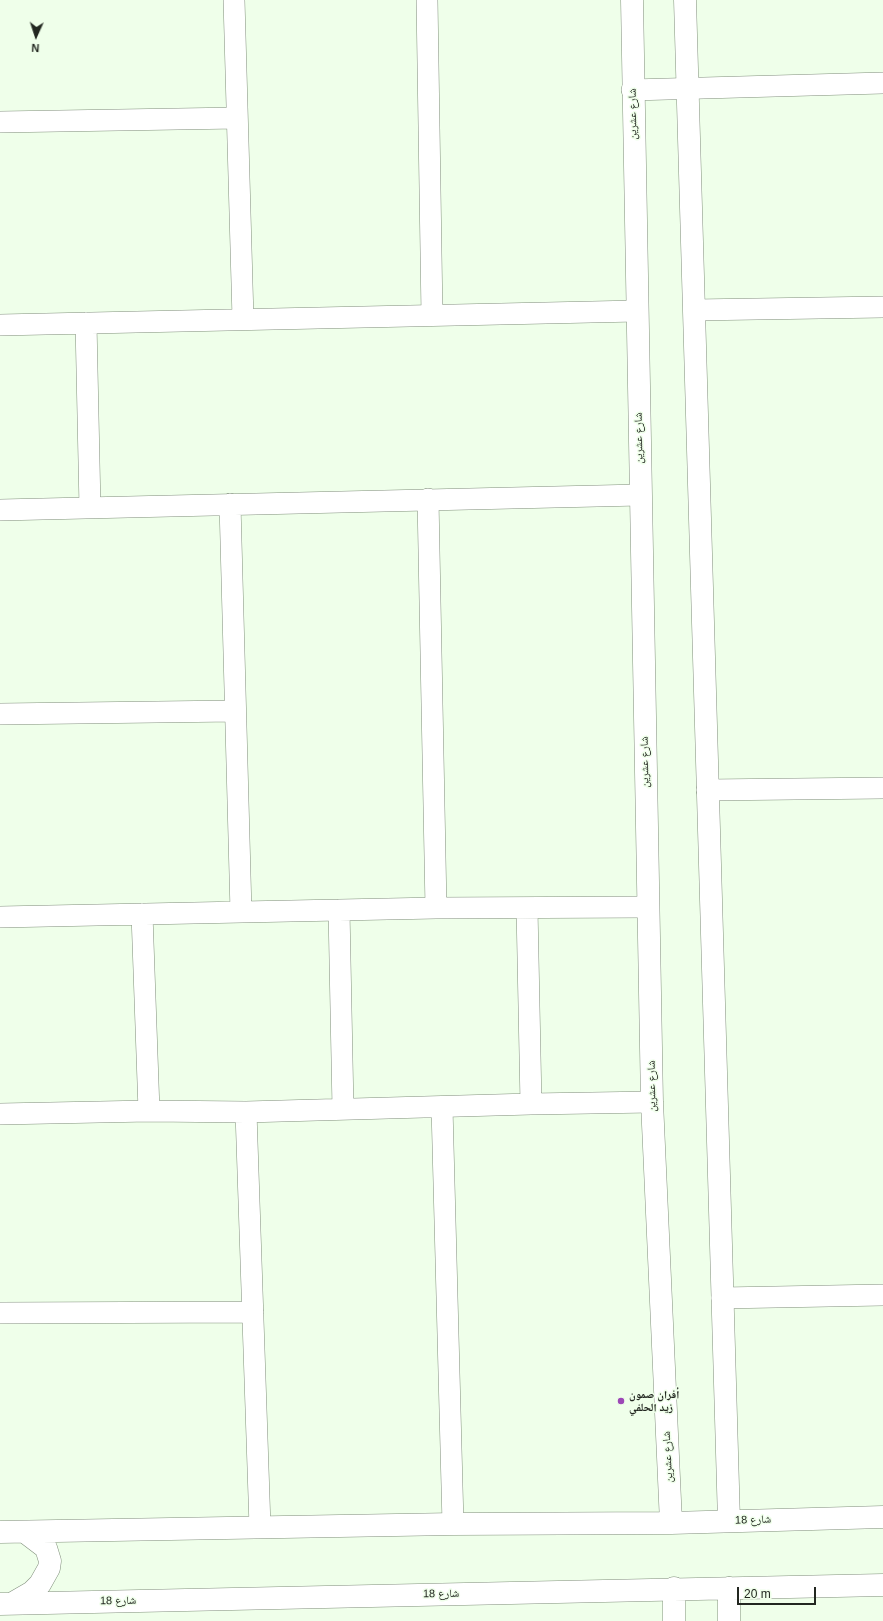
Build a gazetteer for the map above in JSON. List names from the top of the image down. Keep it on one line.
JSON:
{"streets":{"street":["شارع عشرين","شارع 18"]},"crossings":[["شارع عشرين","شارع 18"]],"places":["أفران صمون زيد الحلفي"],"scale_bar":"20 m","north":"bottom"}
